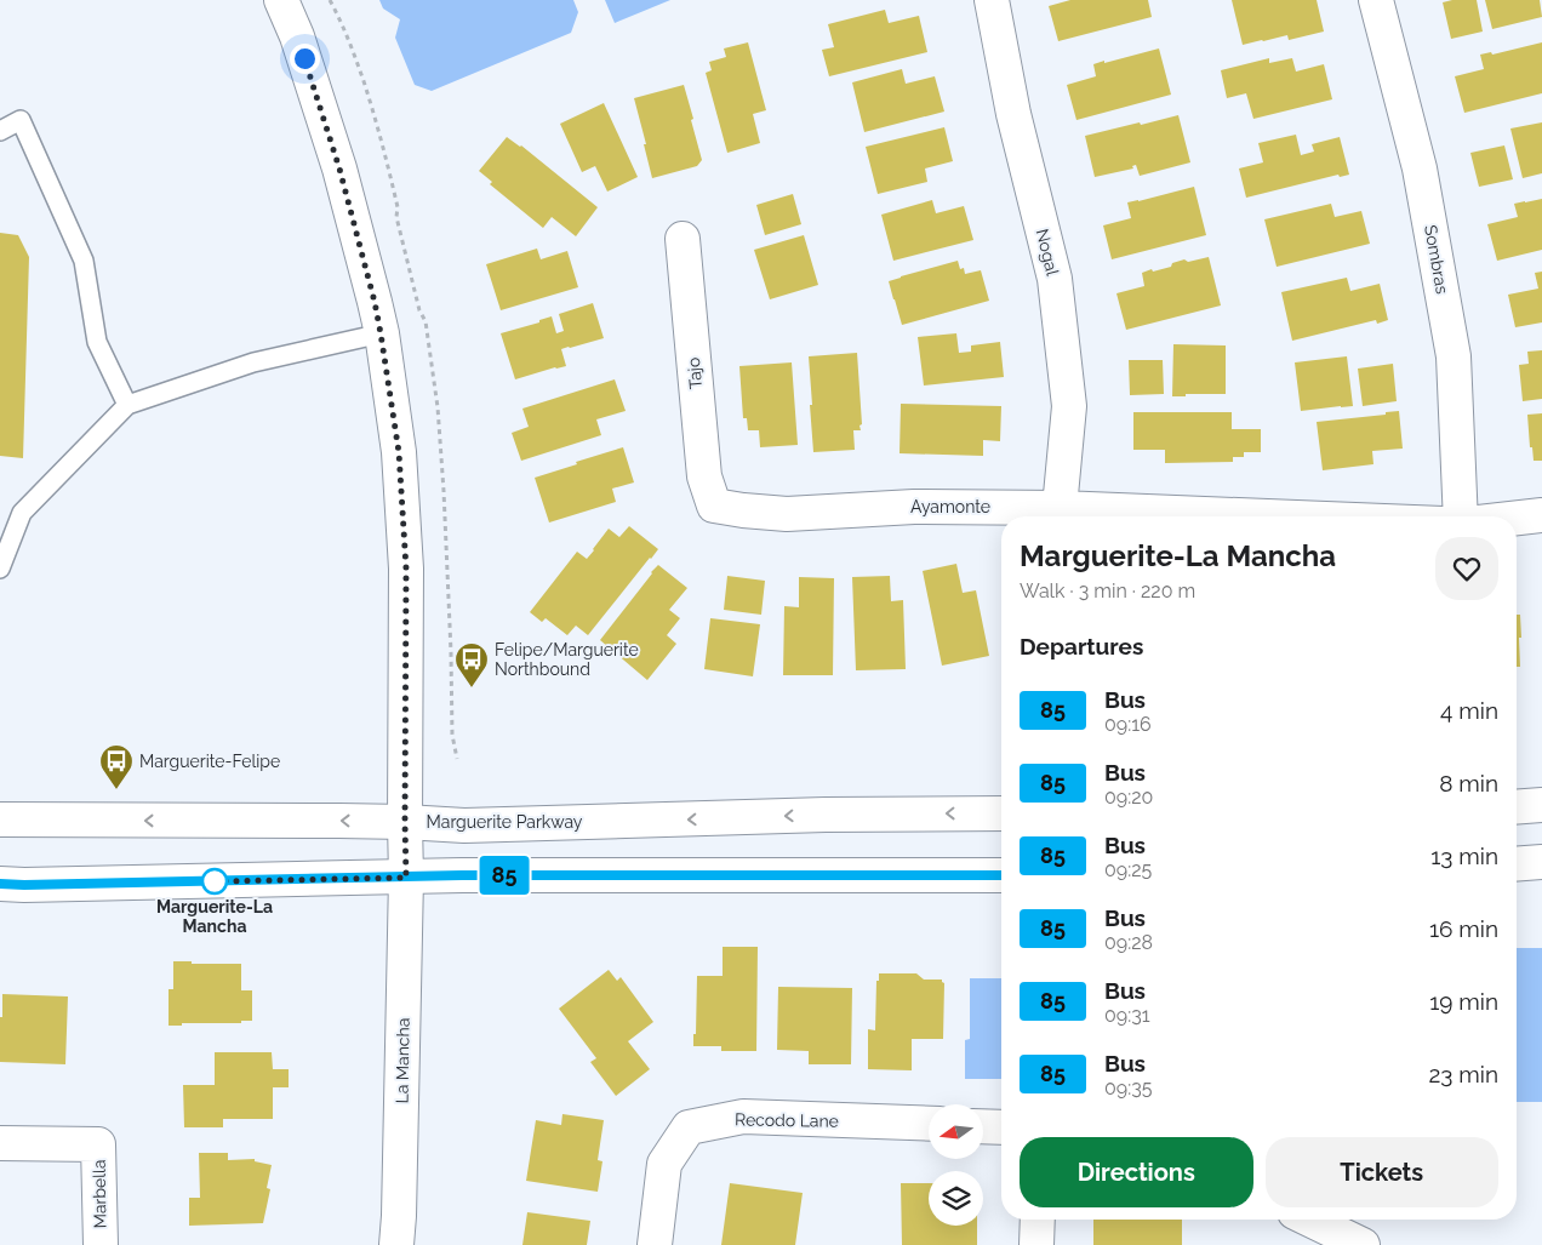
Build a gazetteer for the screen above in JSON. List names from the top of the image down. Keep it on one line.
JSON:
{"streets":{"street":["Nogal","Sombras","Tajo","Ayamonte","Marguerite Parkway","La Mancha","Recodo Lane","Marbella"]},"crossings":[["Nogal","Ayamonte"],["Tajo","Ayamonte"],["Marguerite Parkway","La Mancha"]],"places":{"bus stop":["Felipe/Marguerite Northbound","Marguerite-Felipe"],"other":["Marguerite-La Mancha"]},"lines":["bus line 85"],"north":"left","page":{"on_map":"85","heading":[["Marguerite-La Mancha","Walk · 3 min · 220 m"],"Departures"],"list":[{"mark":"85","name":"Bus","note":"09:16","value":"4 min"},{"mark":"85","name":"Bus","note":"09:20","value":"8 min"},{"mark":"85","name":"Bus","note":"09:25","value":"13 min"},{"mark":"85","name":"Bus","note":"09:28","value":"16 min"},{"mark":"85","name":"Bus","note":"09:31","value":"19 min"},{"mark":"85","name":"Bus","note":"09:35","value":"23 min"}],"buttons":["Directions","Tickets"]}}
